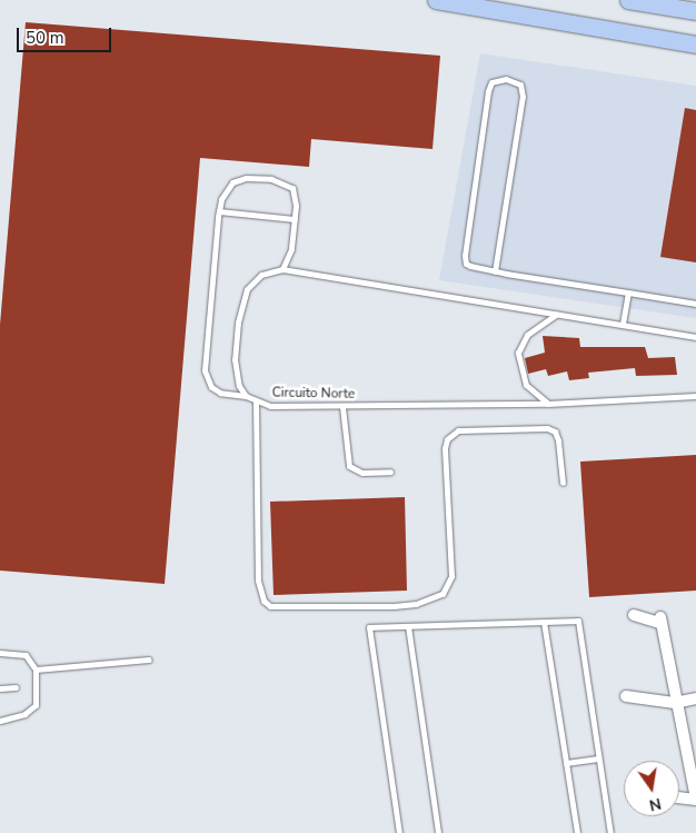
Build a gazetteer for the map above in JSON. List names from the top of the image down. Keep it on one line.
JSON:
{"streets":{"lane":["Circuito Norte"]},"scale_bar":"50 m","north":"bottom"}
